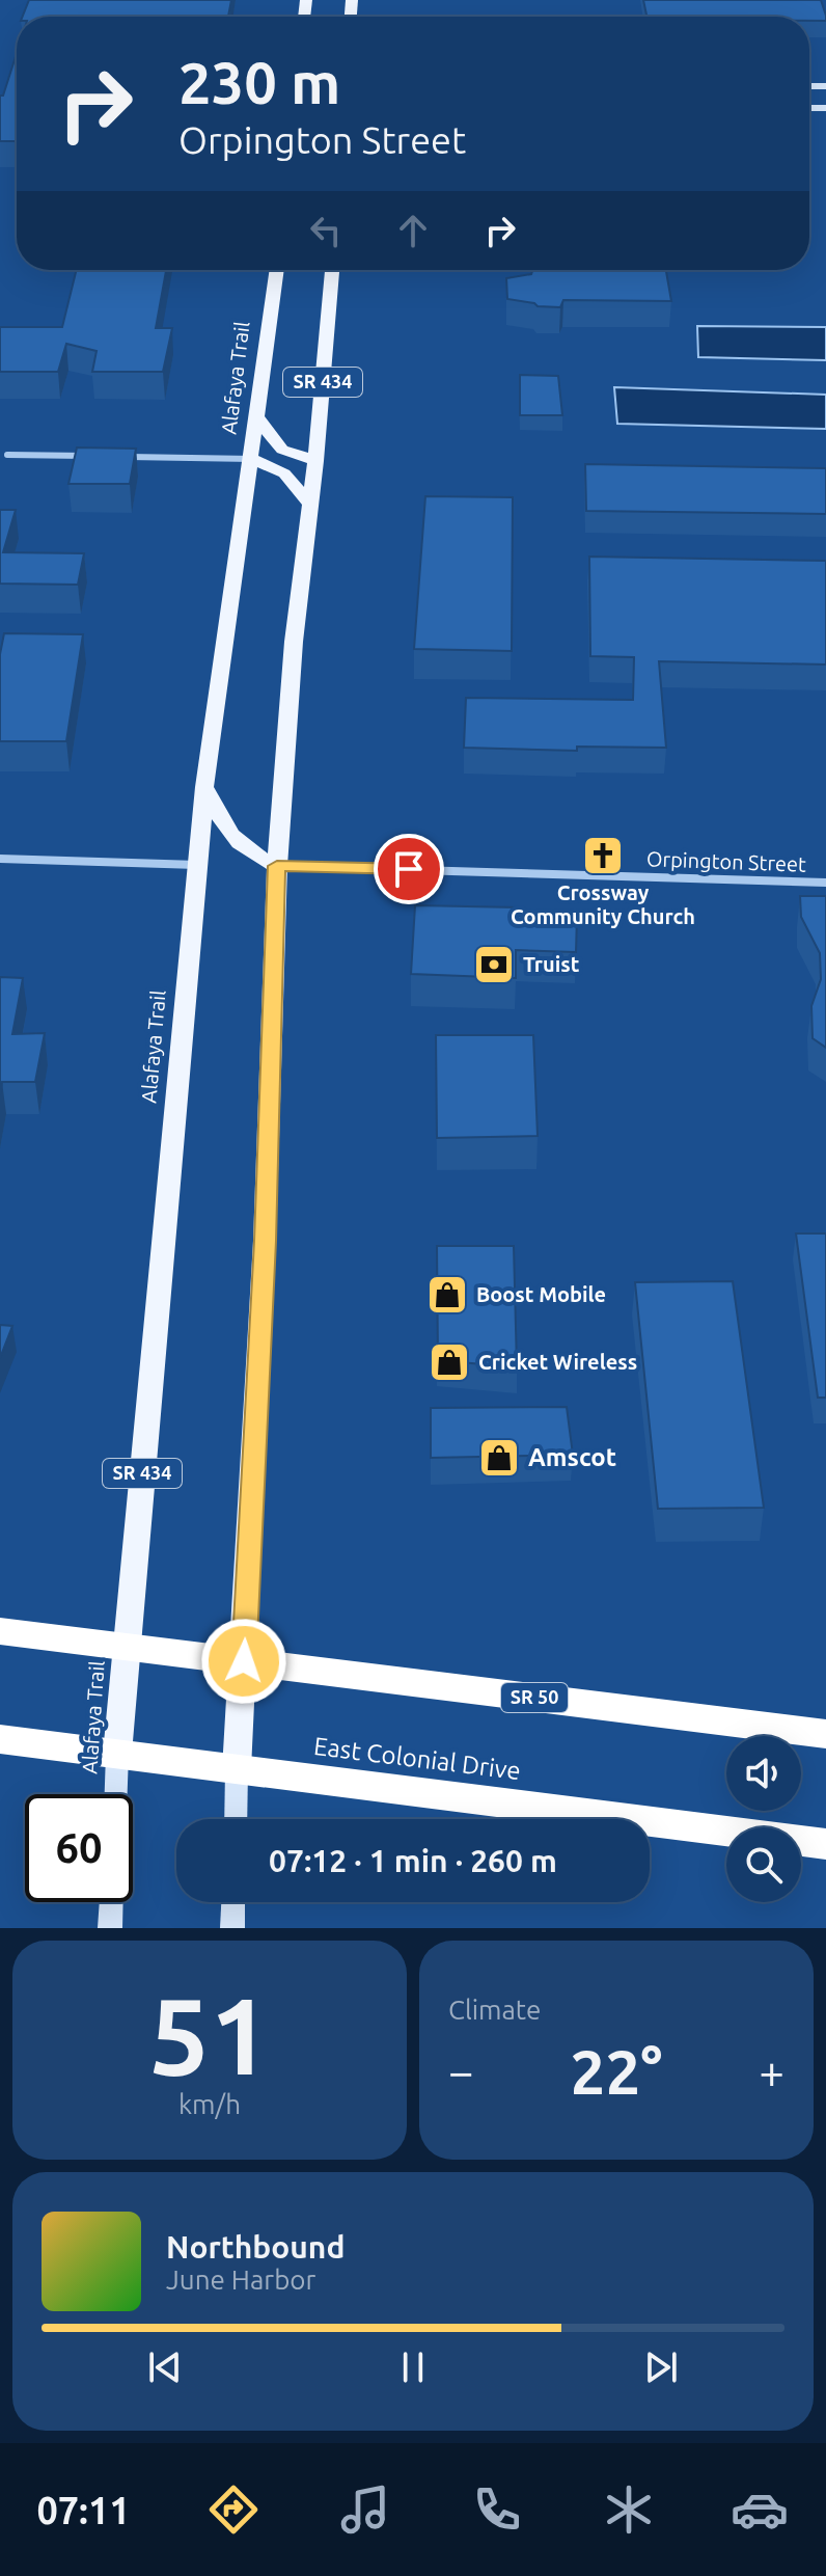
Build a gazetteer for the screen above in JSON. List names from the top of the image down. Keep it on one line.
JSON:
{"streets":{"highway":["SR 50","East Colonial Drive"],"main road":["Alafaya Trail","SR 434"],"street":["Orpington Street"]},"crossings":[["Alafaya Trail","SR 50"],["Alafaya Trail","East Colonial Drive"],["SR 434","Orpington Street"],["SR 434","SR 50"],["SR 434","East Colonial Drive"]],"places":{"church":["Crossway Community Church"],"bank":["Truist"],"shop":["Boost Mobile","Cricket Wireless","Amscot"]},"page":{"turn":["230 m","Orpington Street"],"limit":"60","trip":"07:12 · 1 min · 260 m","tile":[["51","km/h"],"Climate"],"heat":["−","22°","+"],"song":["Northbound","June Harbor"],"tabs":"07:11"}}
